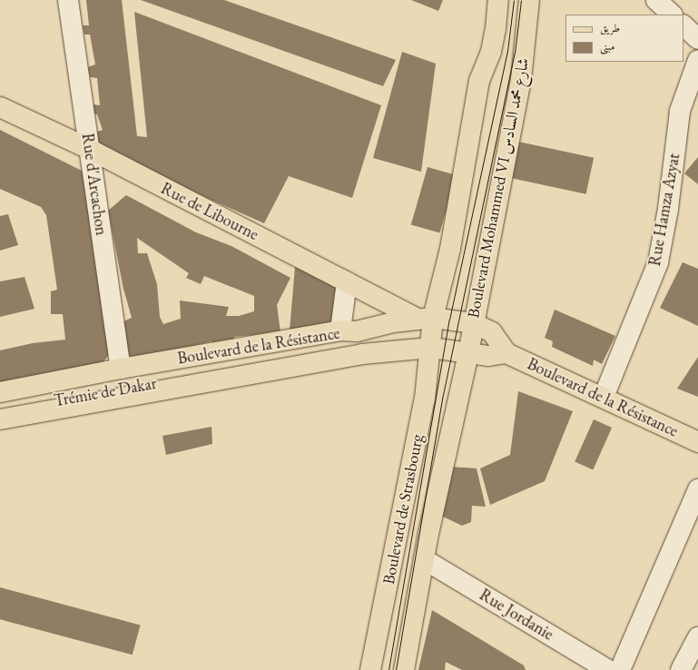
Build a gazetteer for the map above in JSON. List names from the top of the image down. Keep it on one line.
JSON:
{"streets":{"main road":["Boulevard Mohammed VI شارع محمد السادس","Rue de Libourne","Boulevard de la Résistance","Trémie de Dakar","Boulevard de Strasbourg"],"street":["Rue d'Arcachon","Rue Hamza Azyat","Rue Jordanie"]},"crossings":[["Rue d'Arcachon","Rue de Libourne"],["Rue d'Arcachon","Boulevard de la Résistance"],["Boulevard Mohammed VI شارع محمد السادس","Rue de Libourne"],["Boulevard Mohammed VI شارع محمد السادس","Boulevard de la Résistance"],["Boulevard Mohammed VI شارع محمد السادس","Boulevard de Strasbourg"],["Rue Hamza Azyat","Boulevard de la Résistance"],["Rue de Libourne","Boulevard de la Résistance"],["Boulevard de la Résistance","Trémie de Dakar"],["Boulevard de la Résistance","Boulevard de Strasbourg"],["Boulevard de Strasbourg","Rue Jordanie"]],"legend":["طريق","مبنى"]}
